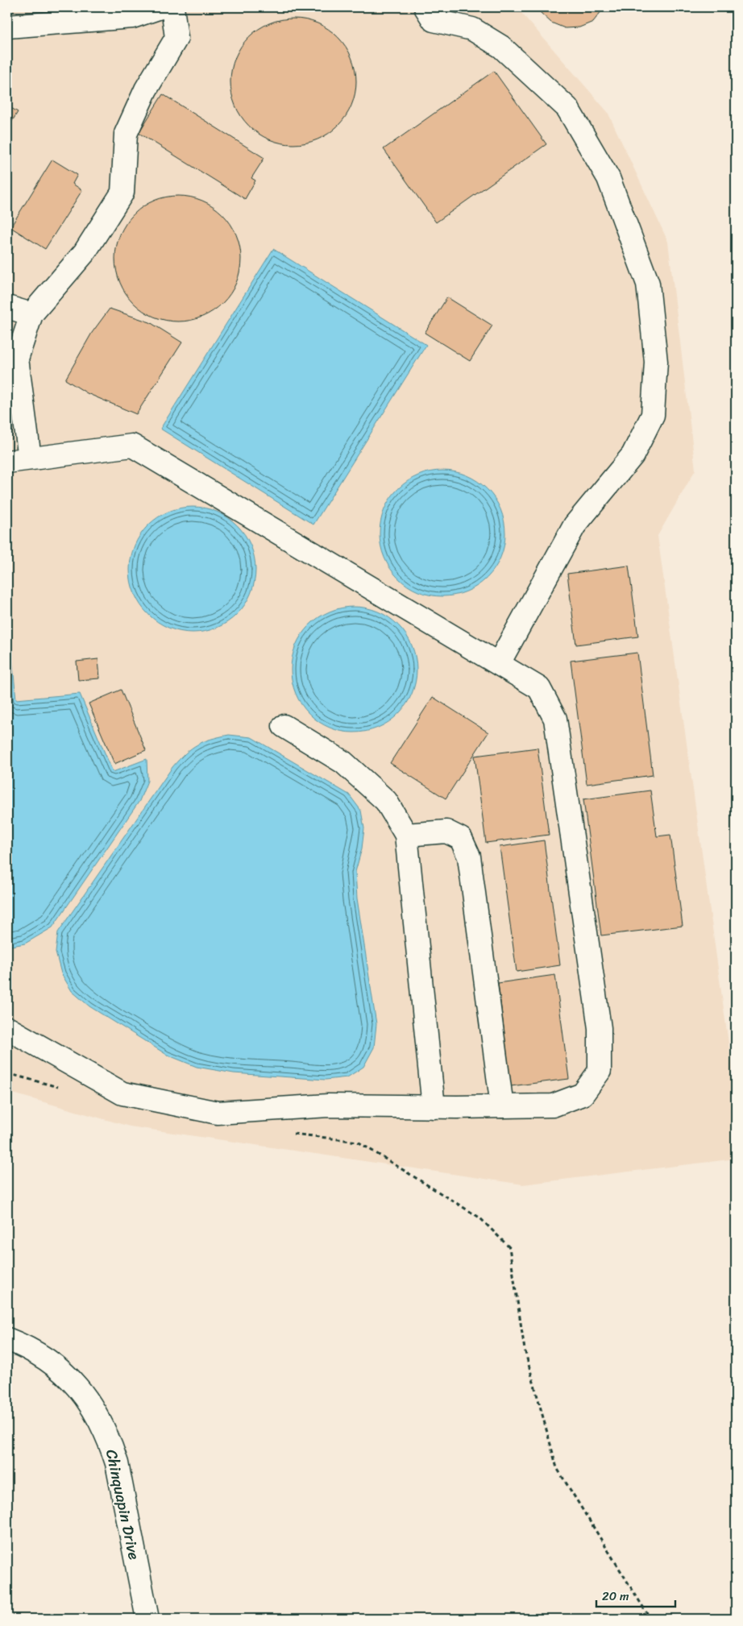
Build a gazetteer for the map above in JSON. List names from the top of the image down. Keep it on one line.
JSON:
{"streets":{"street":["Chinquapin Drive"]},"scale_bar":"20 m"}
